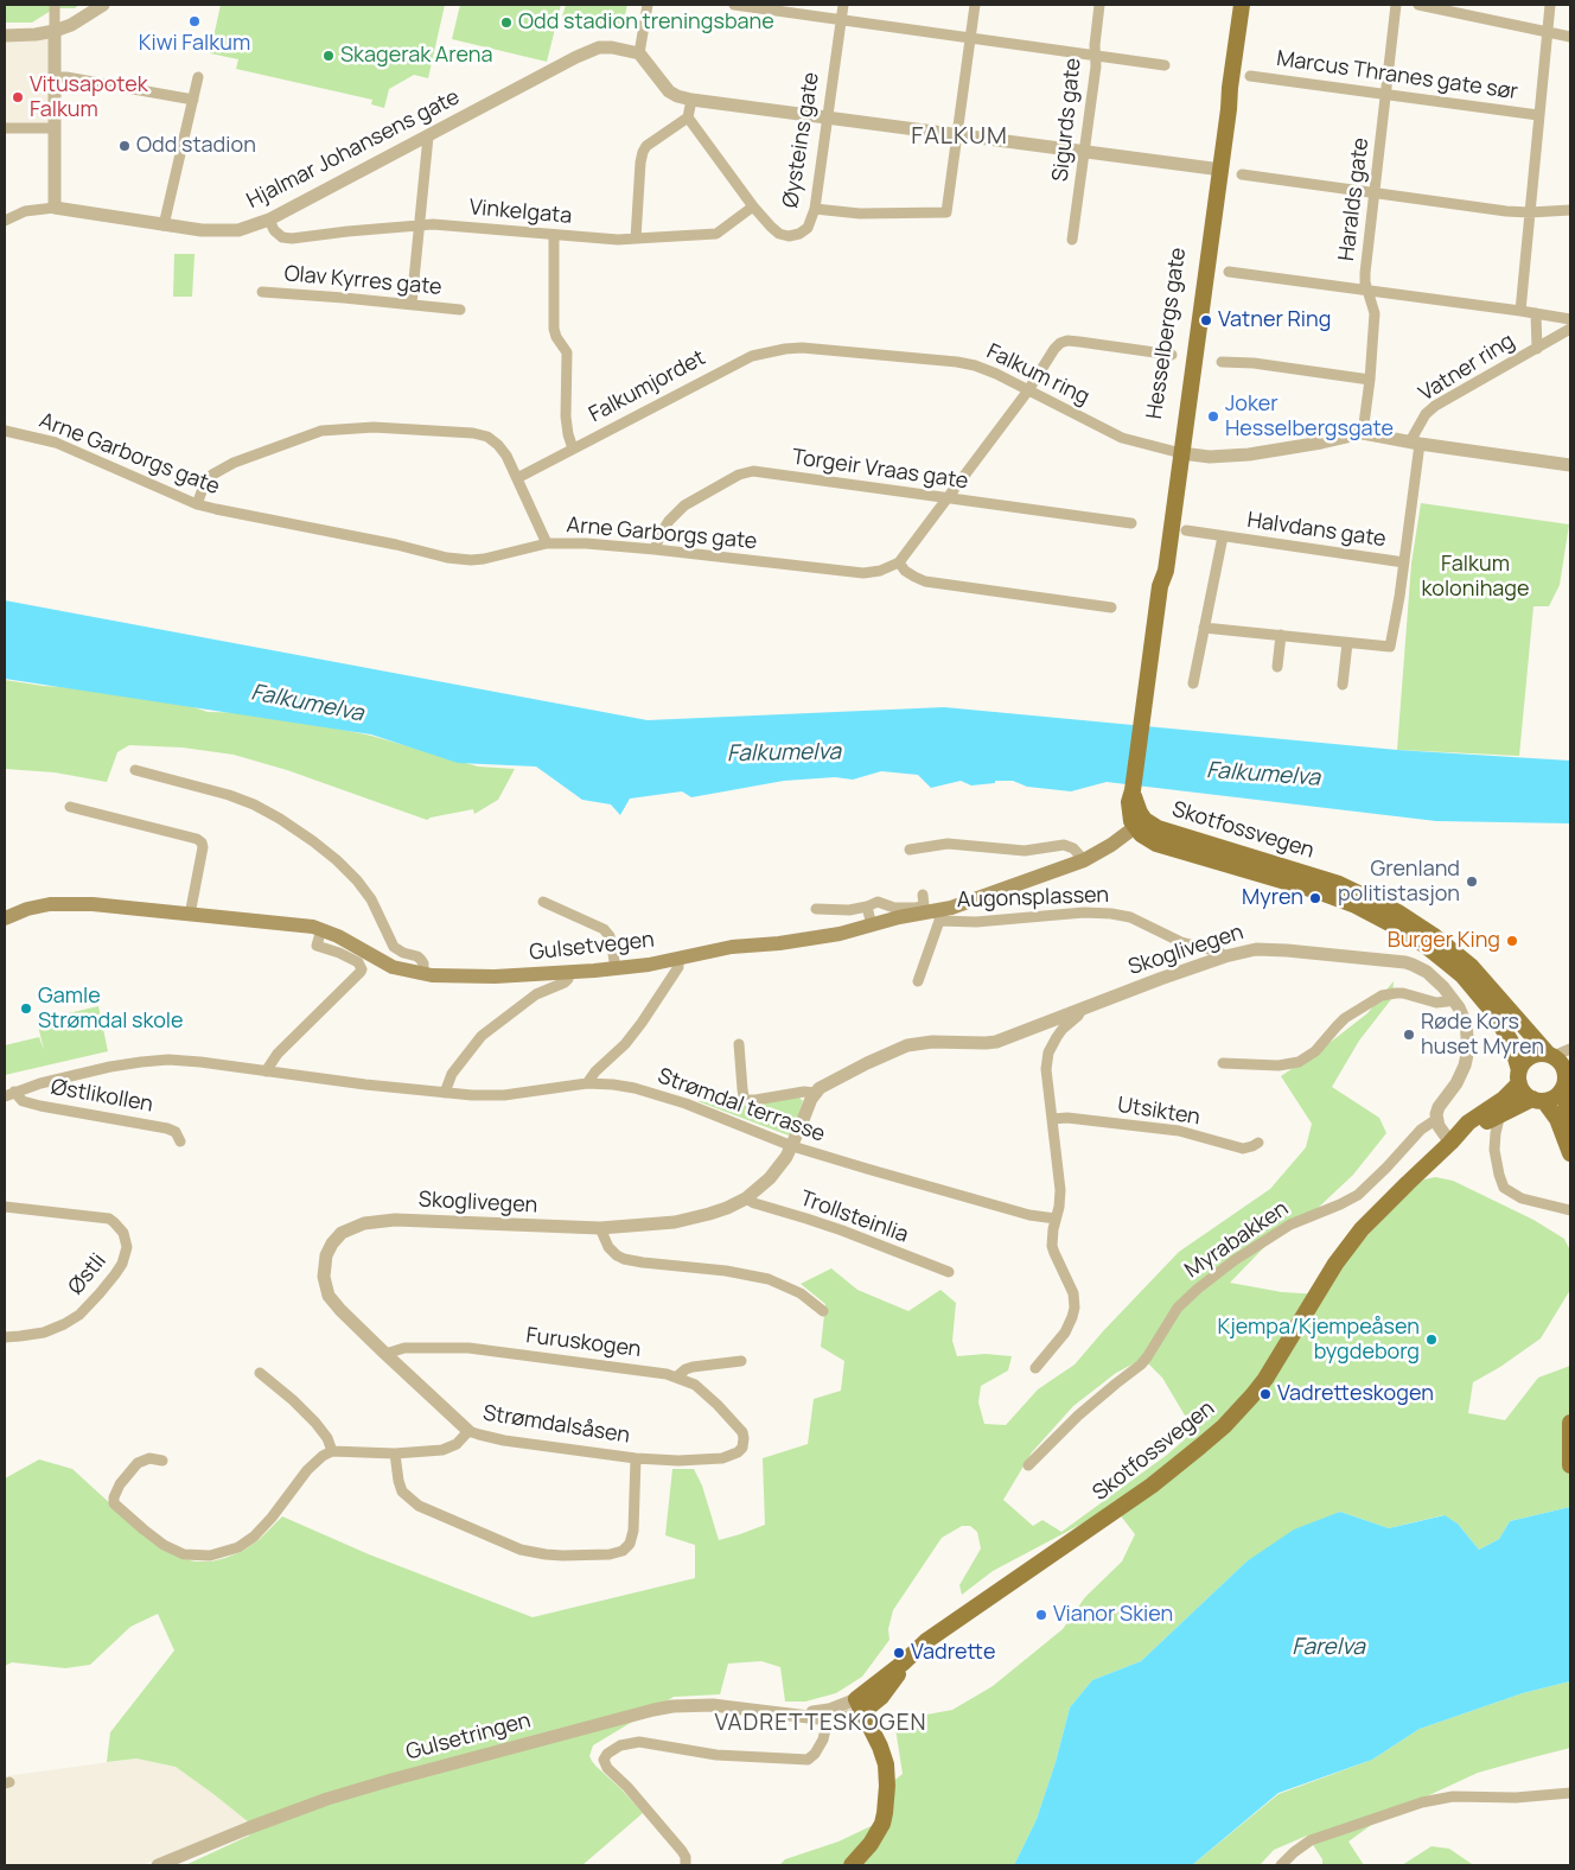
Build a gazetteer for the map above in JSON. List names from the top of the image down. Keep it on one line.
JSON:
{"streets":{"main road":["Hesselbergs gate","Skotfossvegen","Gulsetvegen"],"street":["Marcus Thranes gate sør","Sigurds gate","Øysteins gate","Hjalmar Johansens gate","Haralds gate","Vinkelgata","Olav Kyrres gate","Vatner ring","Falkum ring","Falkumjordet","Arne Garborgs gate","Torgeir Vraas gate","Halvdans gate","Augonsplassen","Skoglivegen","Østlikollen","Strømdal terrasse","Utsikten","Trollsteinlia","Myrabakken","Østli","Furuskogen","Strømdalsåsen","Gulsetringen"]},"crossings":[["Marcus Thranes gate sør","Haralds gate"],["Øysteins gate","Vinkelgata"],["Hjalmar Johansens gate","Vinkelgata"],["Hesselbergs gate","Falkum ring"],["Hesselbergs gate","Skotfossvegen"],["Hesselbergs gate","Gulsetvegen"],["Vatner ring","Halvdans gate"],["Falkum ring","Falkumjordet"],["Arne Garborgs gate","Torgeir Vraas gate"],["Skotfossvegen","Gulsetvegen"],["Augonsplassen","Gulsetvegen"],["Augonsplassen","Skoglivegen"],["Skoglivegen","Strømdal terrasse"],["Skoglivegen","Trollsteinlia"],["Skoglivegen","Myrabakken"],["Skoglivegen","Furuskogen"],["Skoglivegen","Strømdalsåsen"],["Østlikollen","Strømdal terrasse"],["Furuskogen","Strømdalsåsen"]],"districts":["FALKUM","VADRETTESKOGEN"],"water":["Falkumelva","Farelva"],"parks":["Falkum kolonihage"],"places":["Kiwi Falkum","Odd stadion treningsbane","Skagerak Arena","Vitusapotek Falkum","Odd stadion","Vatner Ring","Joker Hesselbergsgate","Grenland politistasjon","Myren","Burger King","Gamle Strømdal skole","Røde Kors huset Myren","Kjempa/Kjempeåsen bygdeborg","Vadretteskogen","Vianor Skien","Vadrette"]}
